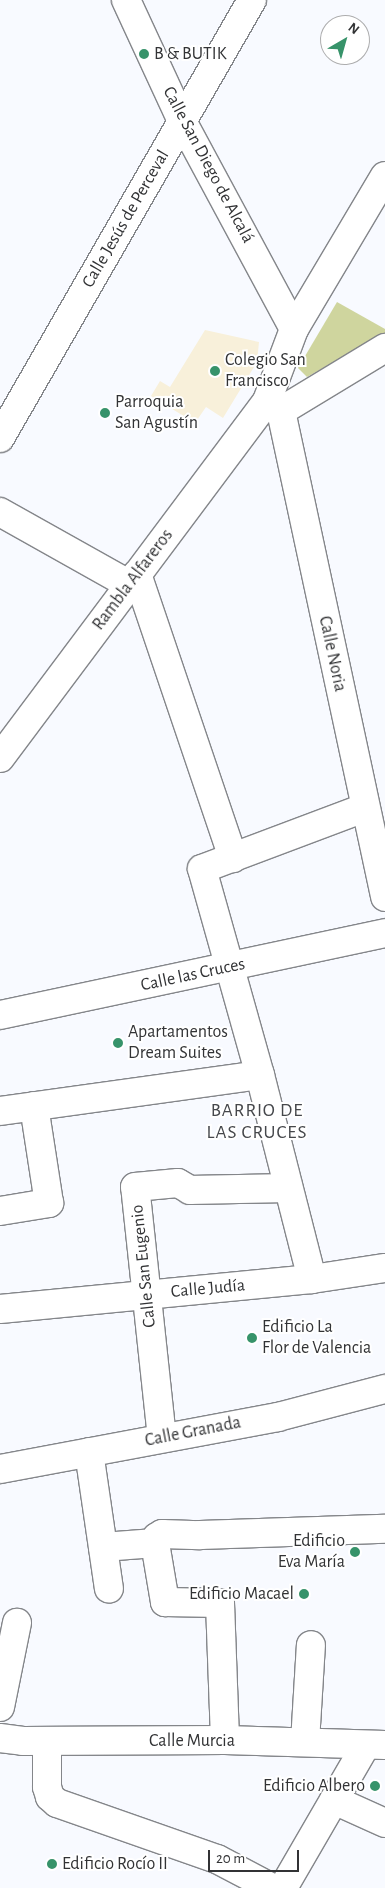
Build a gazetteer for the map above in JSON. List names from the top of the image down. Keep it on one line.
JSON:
{"streets":{"street":["Calle San Diego de Alcalá","Calle Jesús de Perceval","Rambla Alfareros","Calle Noria","Calle las Cruces","Calle San Eugenio","Calle Judía","Calle Granada","Calle Murcia"]},"crossings":[["Calle San Diego de Alcalá","Calle Jesús de Perceval"],["Rambla Alfareros","Calle Noria"],["Calle San Eugenio","Calle Judía"],["Calle San Eugenio","Calle Granada"]],"districts":["BARRIO DE LAS CRUCES"],"places":["B & BUTIK","Colegio San Francisco","Parroquia San Agustín","Apartamentos Dream Suites","Edificio La Flor de Valencia","Edificio Eva María","Edificio Macael","Edificio Albero","Edificio Rocío II"],"scale_bar":"20 m","north":"top right"}
